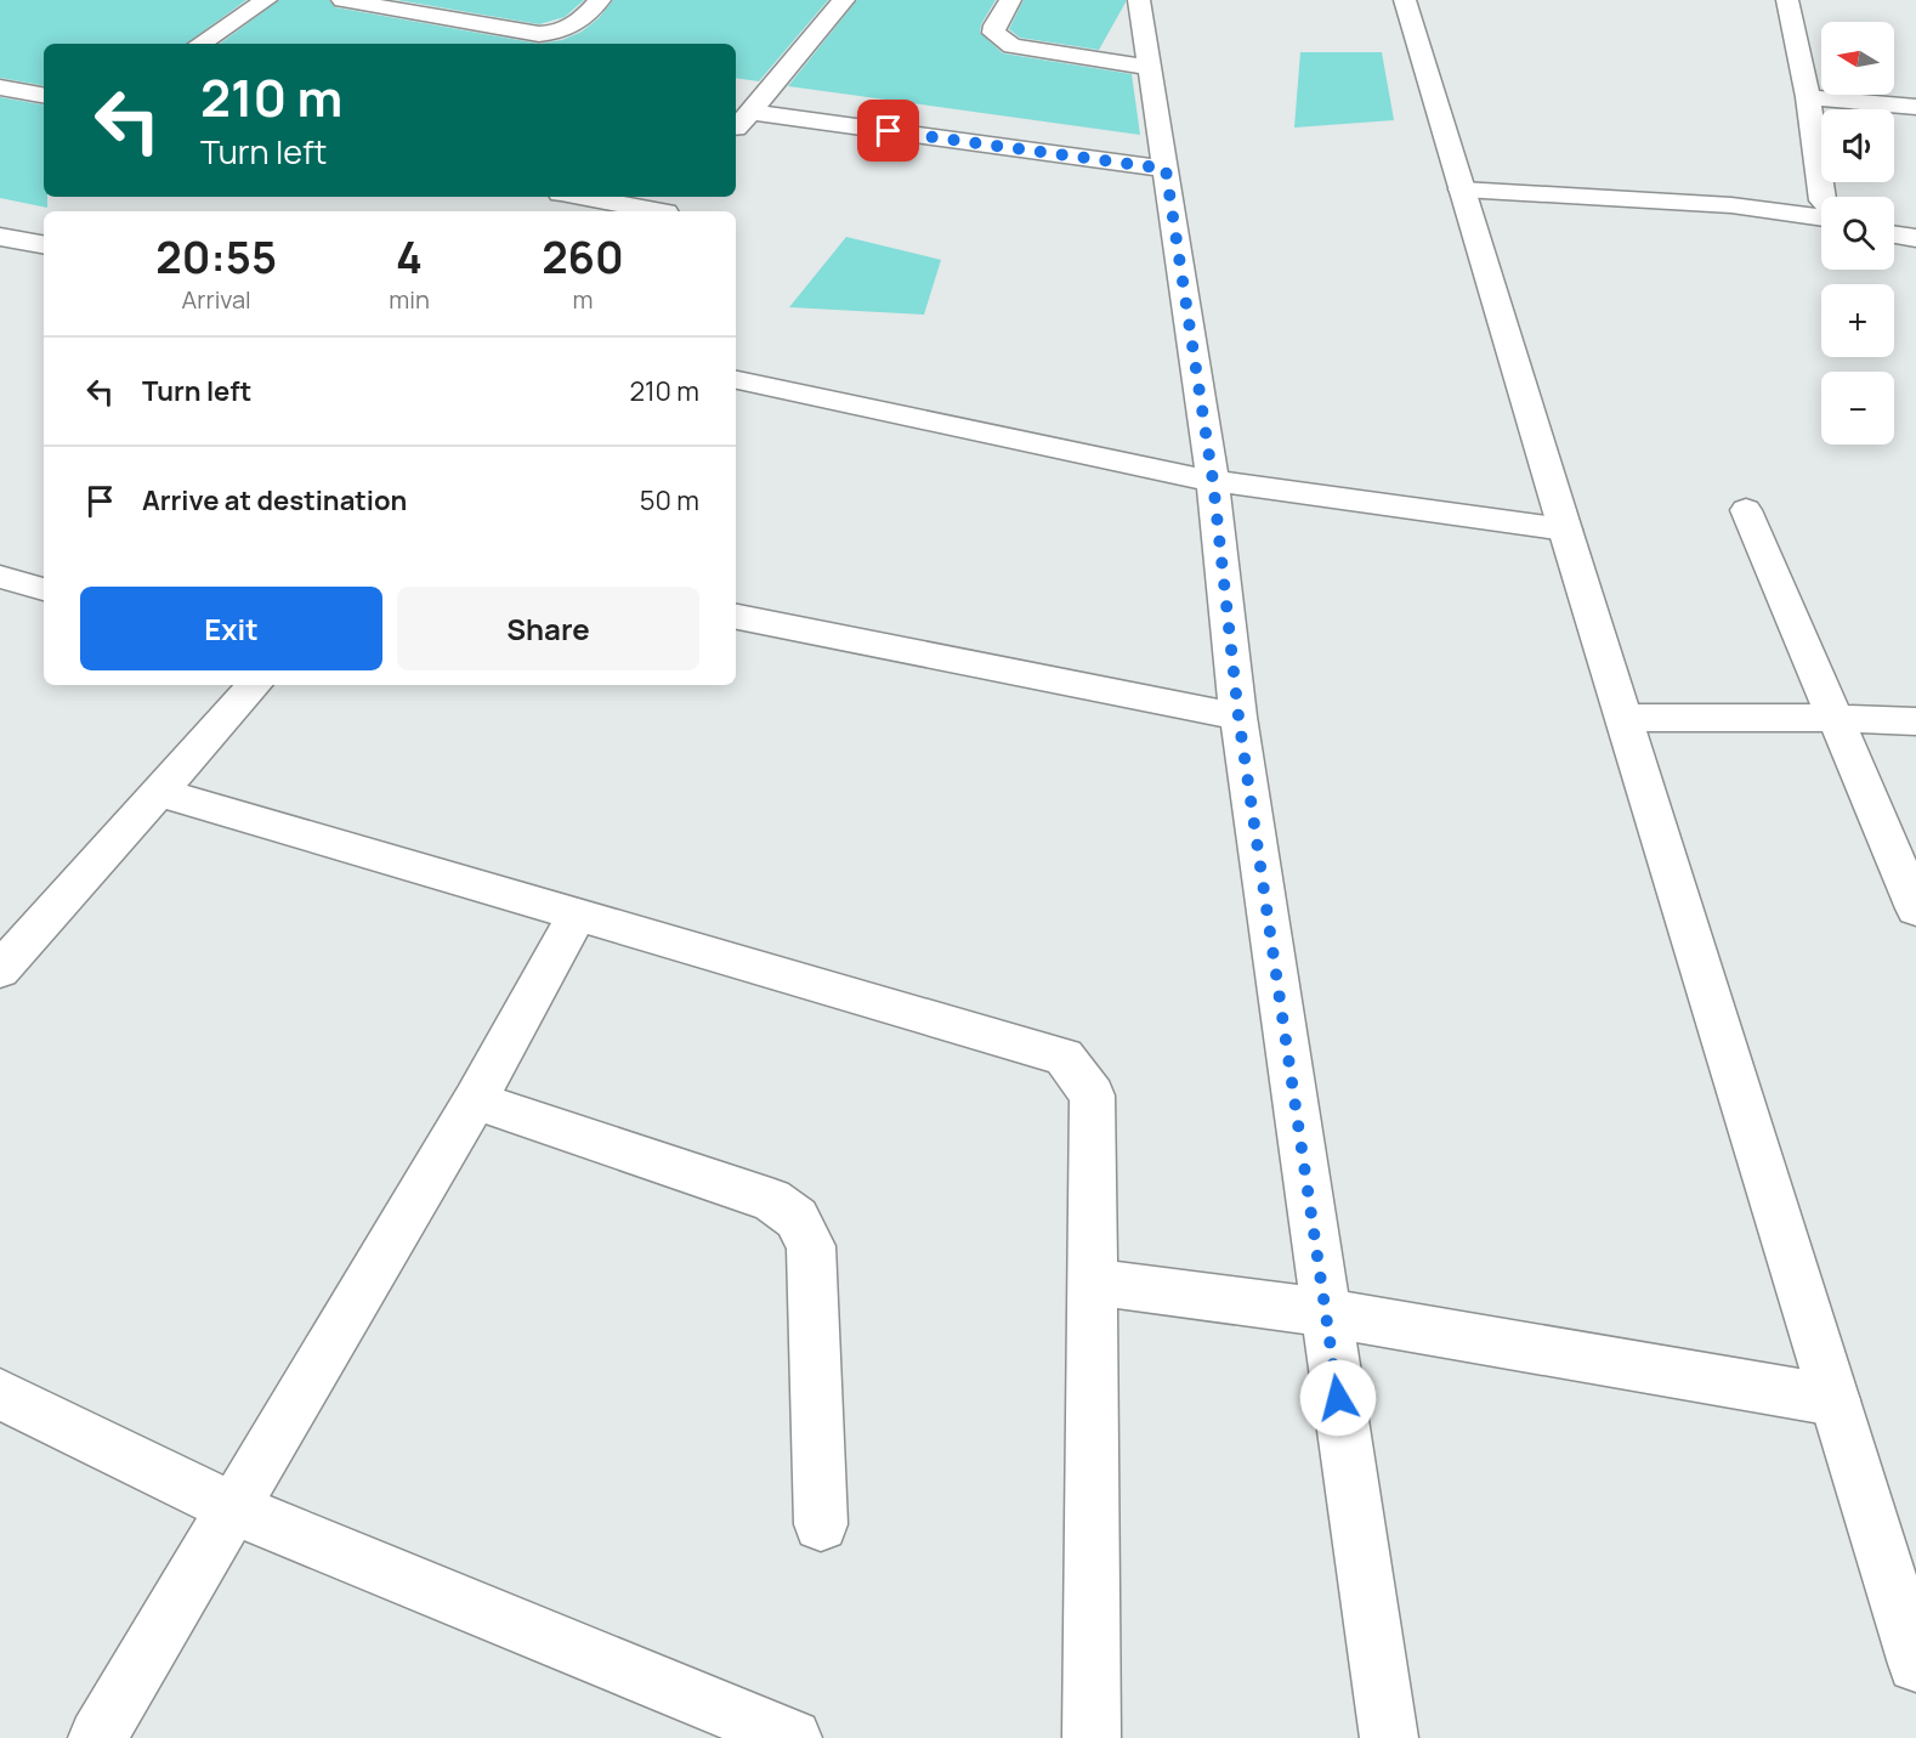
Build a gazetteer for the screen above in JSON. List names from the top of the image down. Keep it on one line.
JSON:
{"north":"left","page":{"map_buttons":["+","−"],"turn":["210 m","Turn left"],"eta":["20:55","Arrival","4","min","260","m"],"list":[{"name":"Turn left","value":"210 m"},{"name":"Arrive at destination","value":"50 m"}],"buttons":["Exit","Share"]}}
